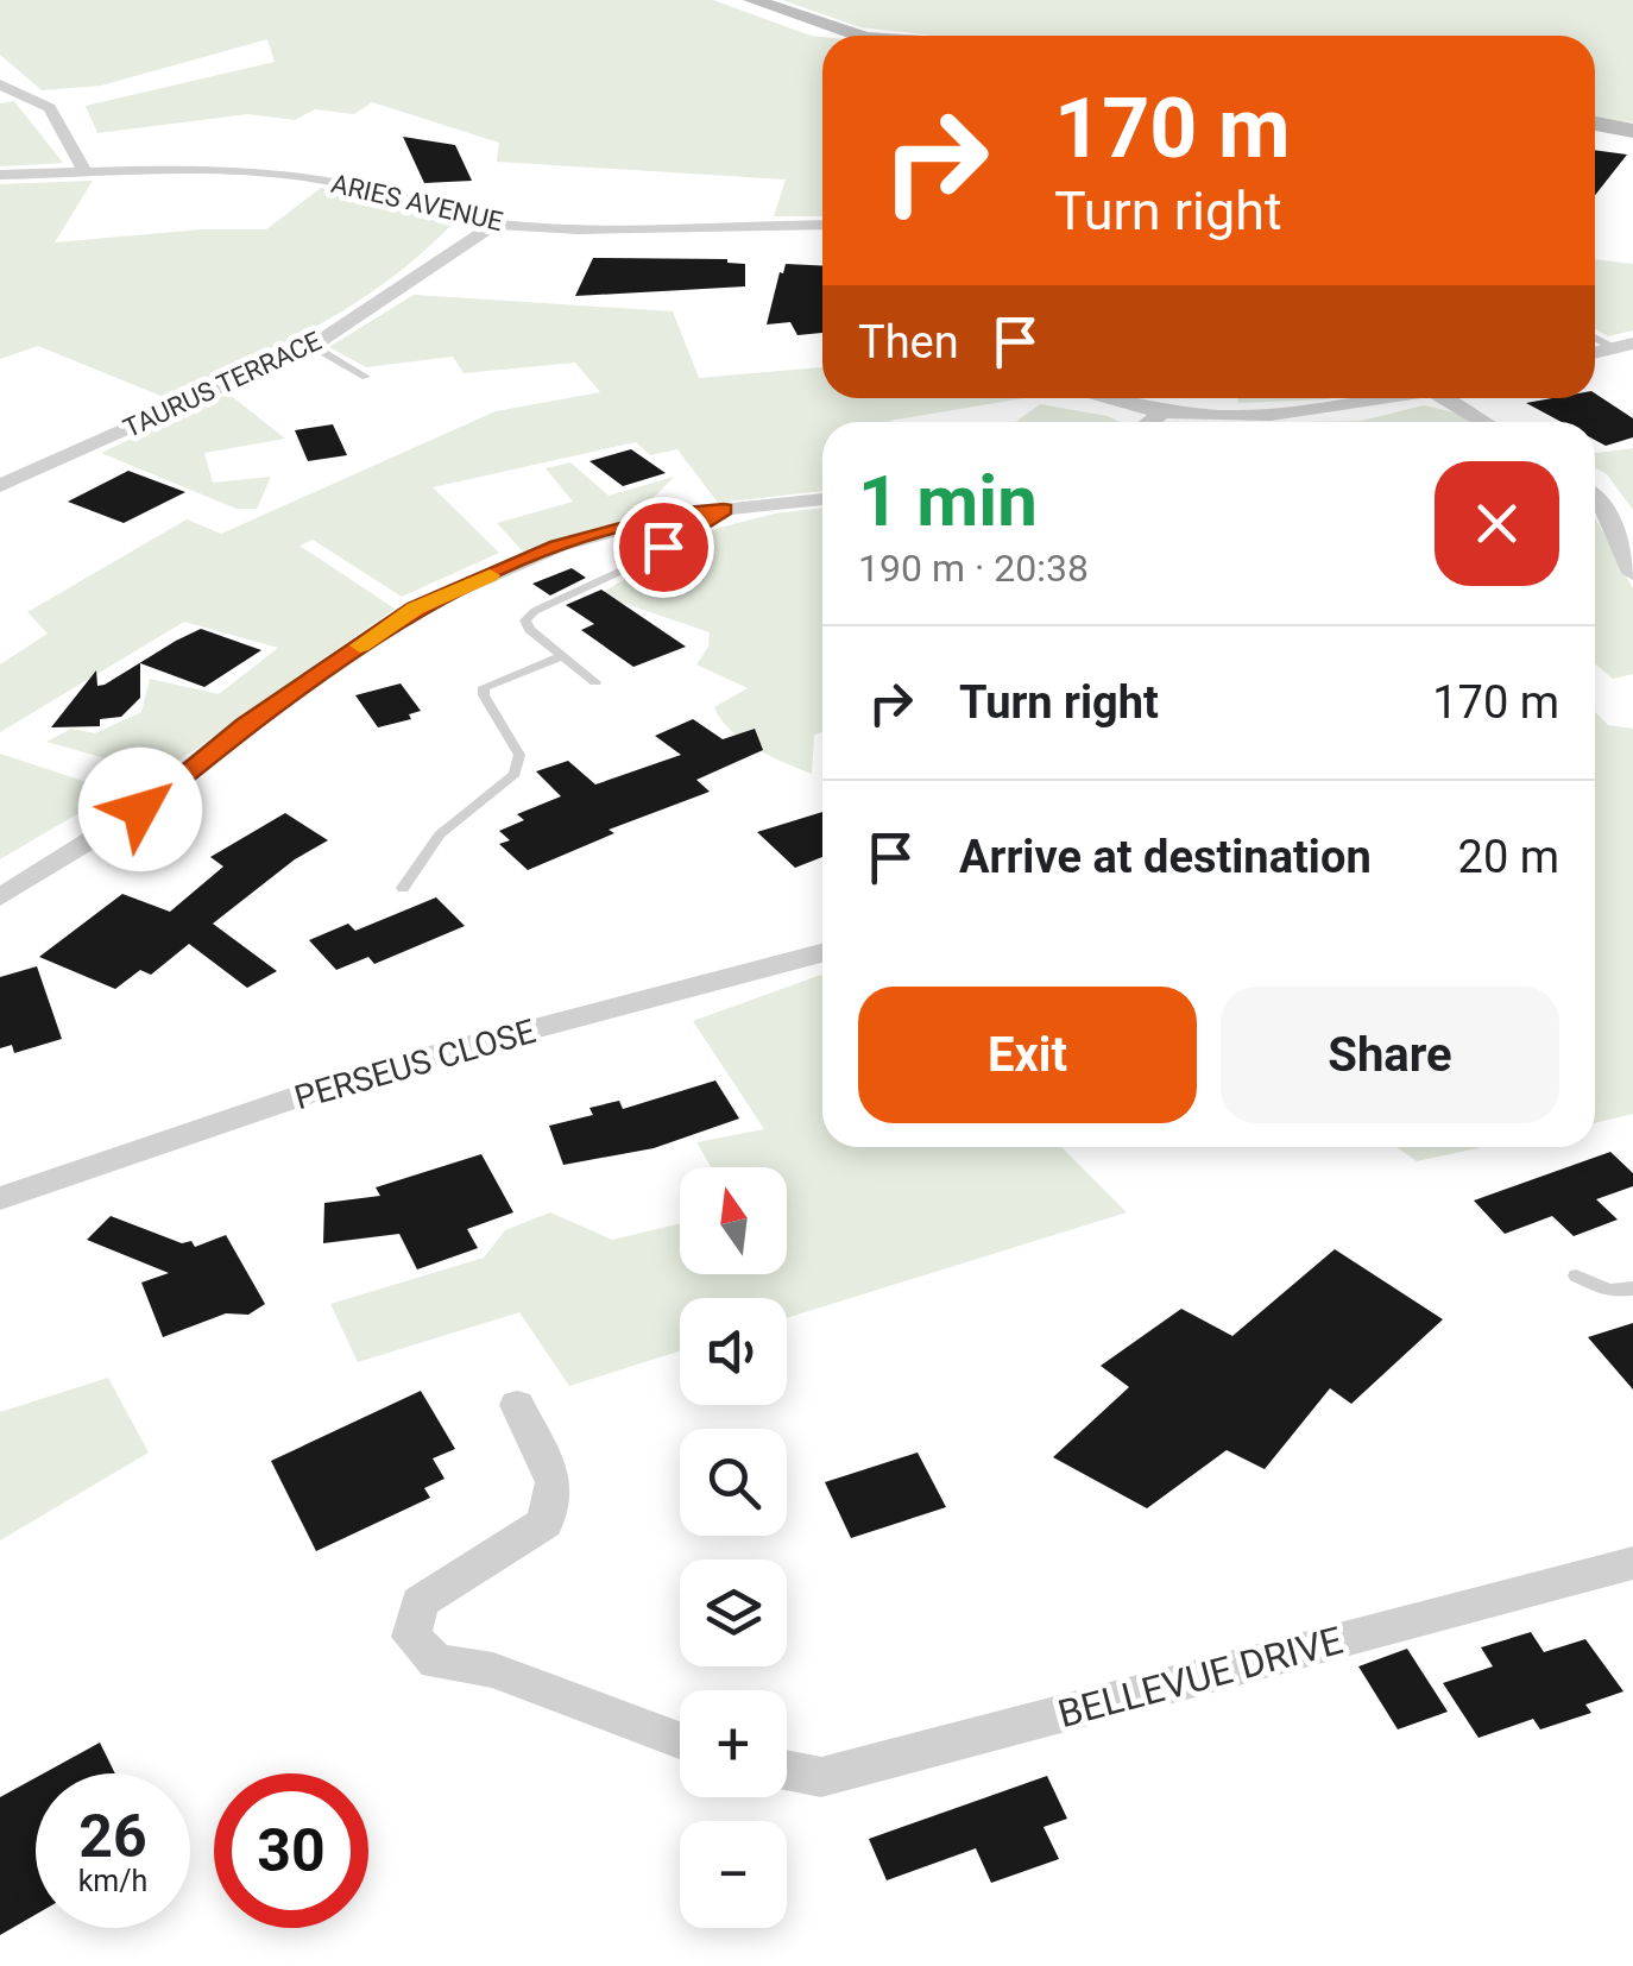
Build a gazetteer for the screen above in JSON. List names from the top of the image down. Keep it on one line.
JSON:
{"streets":{"street":["ARIES AVENUE","TAURUS TERRACE","PERSEUS CLOSE","BELLEVUE DRIVE"]},"crossings":[["ARIES AVENUE","TAURUS TERRACE"]],"north":"top","page":{"turn":["170 m","Turn right"],"then":"Then","heading":["1 min","190 m · 20:38"],"list":[{"name":"Turn right","value":"170 m"},{"name":"Arrive at destination","value":"20 m"}],"buttons":["Exit","Share"],"map_buttons":["+","−"],"speed":"26 km/h","limit":"30"}}
